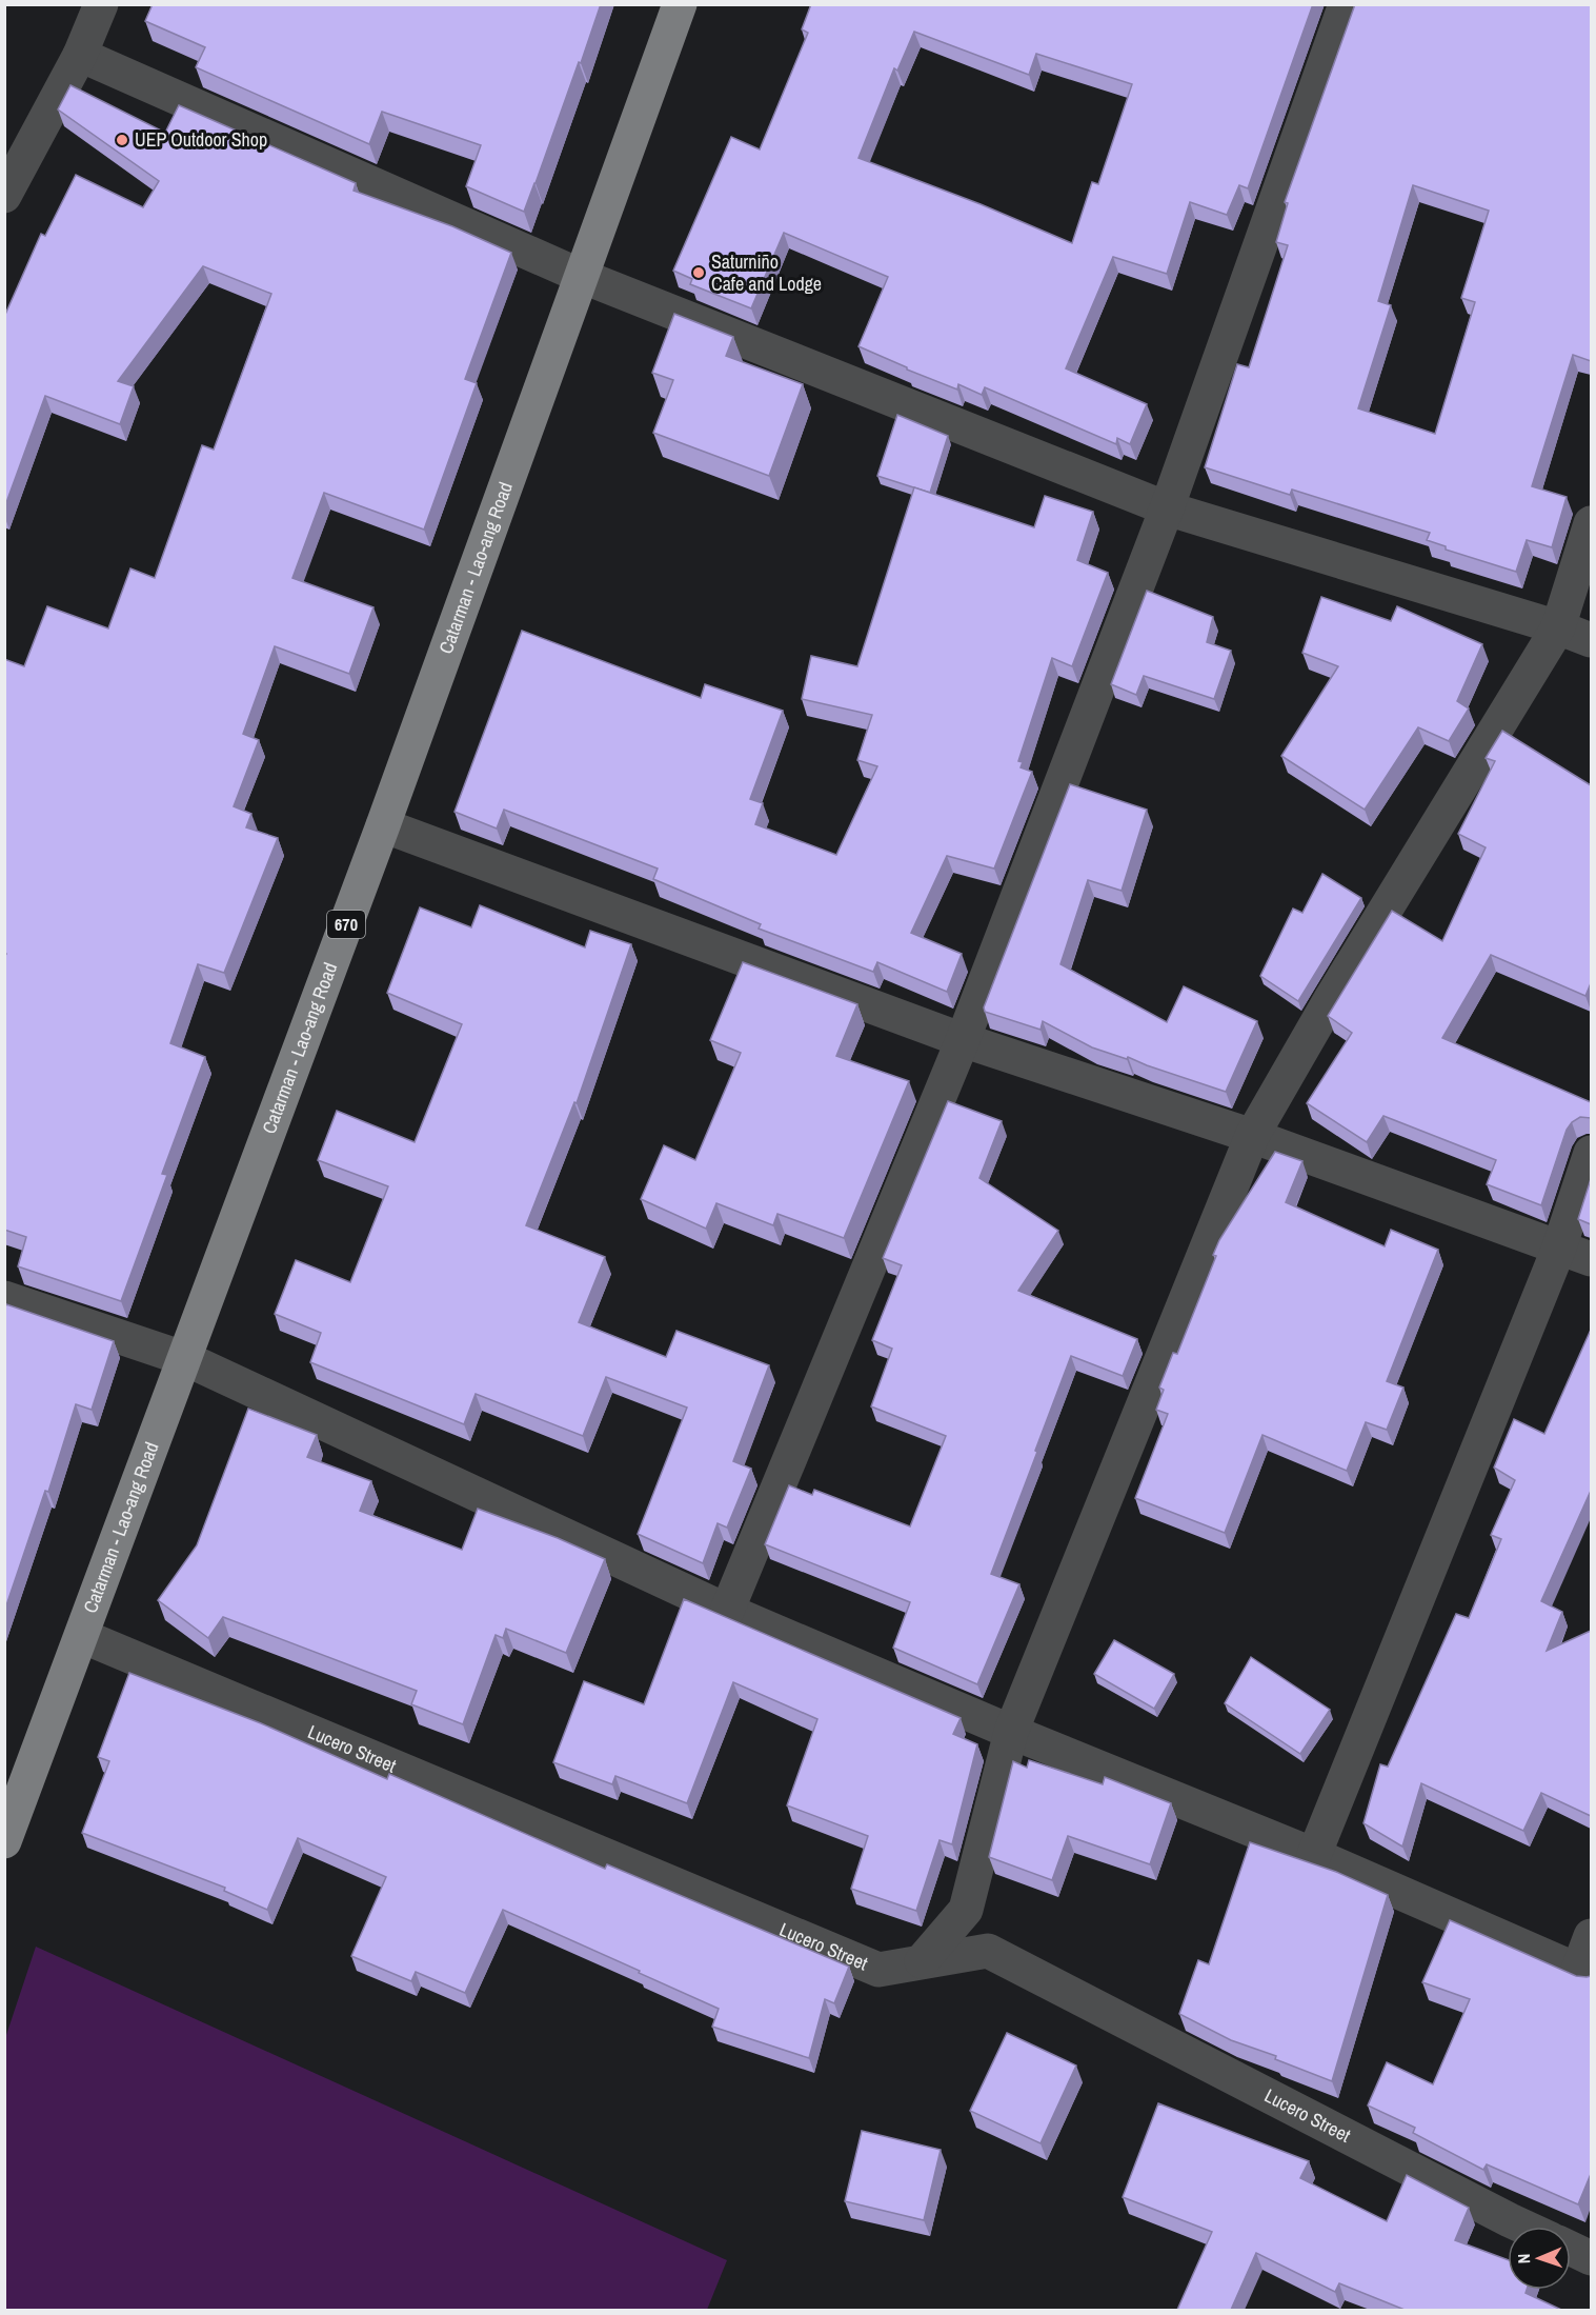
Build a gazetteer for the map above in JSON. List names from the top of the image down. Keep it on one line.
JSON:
{"streets":{"main road":["Catarman - Lao-ang Road","670"],"street":["Lucero Street"]},"crossings":[["Catarman - Lao-ang Road","Lucero Street"]],"places":["UEP Outdoor Shop","Saturniño Cafe and Lodge"],"north":"left"}
